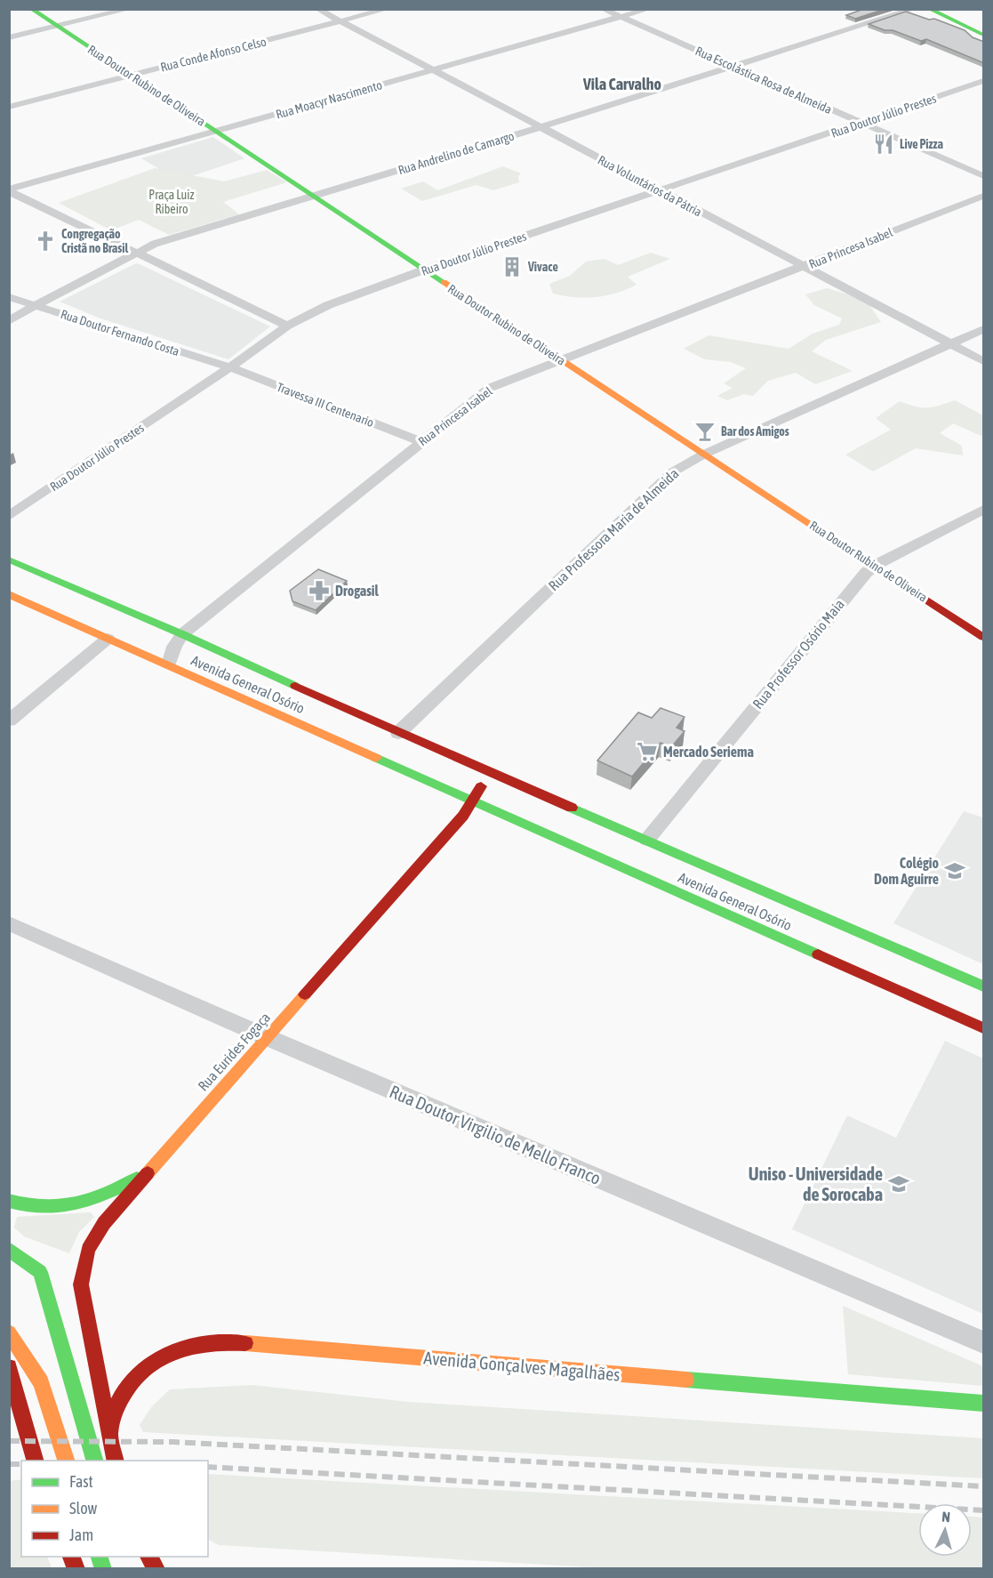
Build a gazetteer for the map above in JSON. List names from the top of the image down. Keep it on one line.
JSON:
{"streets":{"street":["Rua Conde Afonso Celso","Rua Escolástica Rosa de Almeida","Rua Doutor Rubino de Oliveira","Rua Moacyr Nascimento","Rua Doutor Júlio Prestes","Rua Andrelino de Camargo","Rua Voluntários da Pátria","Rua Princesa Isabel","Rua Doutor Fernando Costa","Travessa III Centenario","Rua Professora Maria de Almeida","Rua Professor Osório Maia","Avenida General Osório","Rua Eurides Fogaça","Rua Doutor Virgilio de Mello Franco","Avenida Gonçalves Magalhães"]},"crossings":[["Rua Conde Afonso Celso","Rua Doutor Rubino de Oliveira"],["Rua Conde Afonso Celso","Rua Voluntários da Pátria"],["Rua Escolástica Rosa de Almeida","Rua Moacyr Nascimento"],["Rua Escolástica Rosa de Almeida","Rua Doutor Júlio Prestes"],["Rua Escolástica Rosa de Almeida","Rua Andrelino de Camargo"],["Rua Doutor Rubino de Oliveira","Rua Moacyr Nascimento"],["Rua Doutor Rubino de Oliveira","Rua Doutor Júlio Prestes"],["Rua Doutor Rubino de Oliveira","Rua Andrelino de Camargo"],["Rua Doutor Rubino de Oliveira","Rua Princesa Isabel"],["Rua Doutor Rubino de Oliveira","Rua Professora Maria de Almeida"],["Rua Doutor Rubino de Oliveira","Rua Professor Osório Maia"],["Rua Moacyr Nascimento","Rua Voluntários da Pátria"],["Rua Doutor Júlio Prestes","Rua Voluntários da Pátria"],["Rua Doutor Júlio Prestes","Rua Doutor Fernando Costa"],["Rua Doutor Júlio Prestes","Travessa III Centenario"],["Rua Andrelino de Camargo","Rua Voluntários da Pátria"],["Rua Andrelino de Camargo","Rua Doutor Fernando Costa"],["Rua Voluntários da Pátria","Rua Princesa Isabel"],["Rua Voluntários da Pátria","Rua Professora Maria de Almeida"],["Rua Princesa Isabel","Travessa III Centenario"],["Rua Princesa Isabel","Avenida General Osório"],["Rua Doutor Fernando Costa","Travessa III Centenario"],["Rua Professora Maria de Almeida","Avenida General Osório"],["Rua Professor Osório Maia","Avenida General Osório"],["Avenida General Osório","Rua Eurides Fogaça"],["Rua Eurides Fogaça","Rua Doutor Virgilio de Mello Franco"],["Rua Eurides Fogaça","Avenida Gonçalves Magalhães"]],"districts":["Vila Carvalho"],"parks":["Praça Luiz Ribeiro"],"places":{"restaurant":["Live Pizza"],"church":["Congregação Cristã no Brasil"],"building":["Vivace"],"bar":["Bar dos Amigos"],"pharmacy":["Drogasil"],"supermarket":["Mercado Seriema"],"school or university":["Colégio Dom Aguirre","Uniso - Universidade de Sorocaba"]},"legend":["Fast","Slow","Jam"],"north":"top"}
